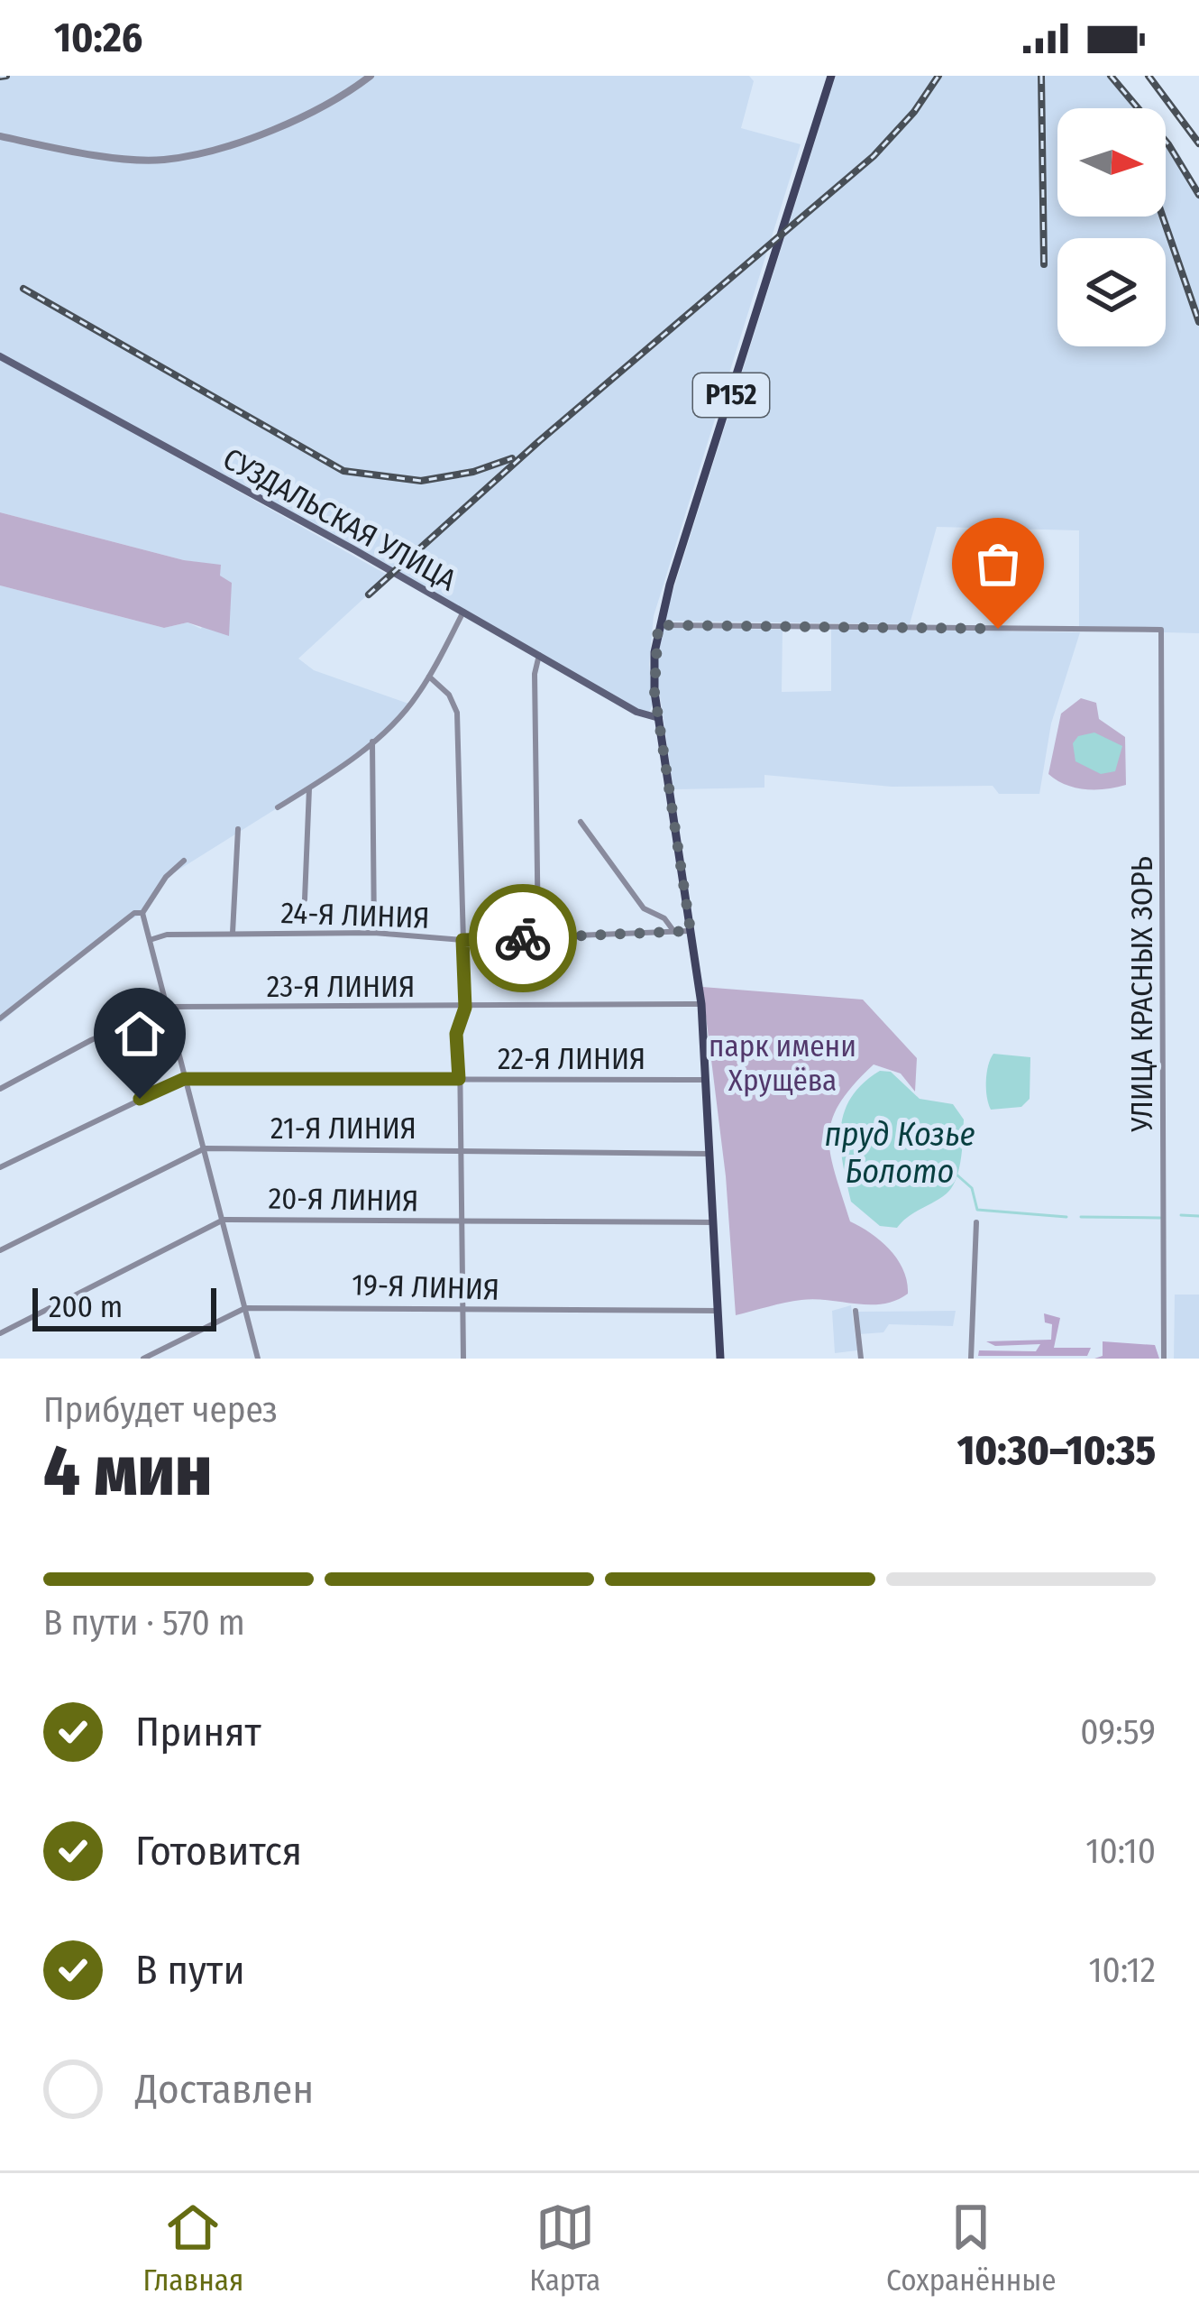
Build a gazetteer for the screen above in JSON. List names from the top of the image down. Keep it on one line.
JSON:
{"streets":{"main road":["Р152","СУЗДАЛЬСКАЯ УЛИЦА"],"street":["24-Я ЛИНИЯ","23-Я ЛИНИЯ","УЛИЦА КРАСНЫХ ЗОРЬ","22-Я ЛИНИЯ","21-Я ЛИНИЯ","20-Я ЛИНИЯ","19-Я ЛИНИЯ"]},"crossings":[["Р152","СУЗДАЛЬСКАЯ УЛИЦА"],["Р152","24-Я ЛИНИЯ"],["Р152","23-Я ЛИНИЯ"],["Р152","УЛИЦА КРАСНЫХ ЗОРЬ"],["Р152","22-Я ЛИНИЯ"],["Р152","21-Я ЛИНИЯ"],["Р152","20-Я ЛИНИЯ"],["Р152","19-Я ЛИНИЯ"]],"water":["пруд Козье Болото"],"parks":["парк имени Хрущёва"],"scale_bar":"200 m","north":"right","page":{"status":"10:26","scale":"200 m","heading":["4 мин","Прибудет через","10:30–10:35"],"bar":"В пути · 570 m","list":[["Принят","09:59"],["Готовится","10:10"],["В пути","10:12"],"Доставлен"],"tabs":["Главная","Карта","Сохранённые"]}}
